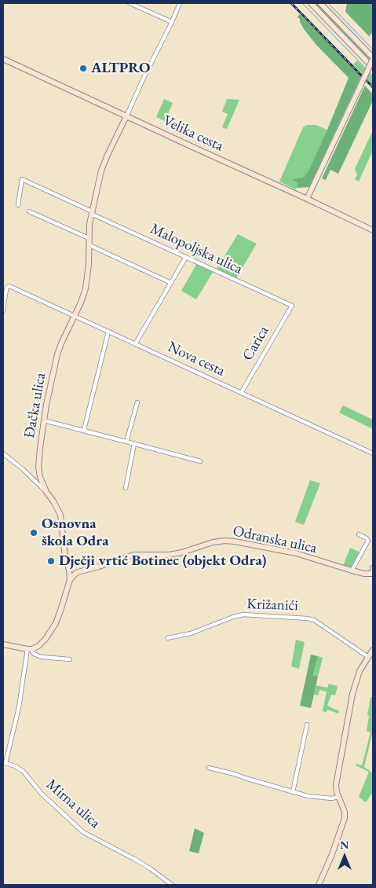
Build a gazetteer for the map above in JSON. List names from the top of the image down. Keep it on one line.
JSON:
{"streets":{"main road":["Velika cesta","Đačka ulica","Odranska ulica"],"street":["Malopoljska ulica","Carica","Nova cesta","Križanići","Mirna ulica"]},"crossings":[["Velika cesta","Đačka ulica"],["Malopoljska ulica","Carica"],["Malopoljska ulica","Đačka ulica"],["Carica","Nova cesta"],["Nova cesta","Đačka ulica"],["Đačka ulica","Odranska ulica"]],"places":["ALTPRO","Osnovna škola Odra","Dječji vrtić Botinec (objekt Odra)"],"north":"top"}
